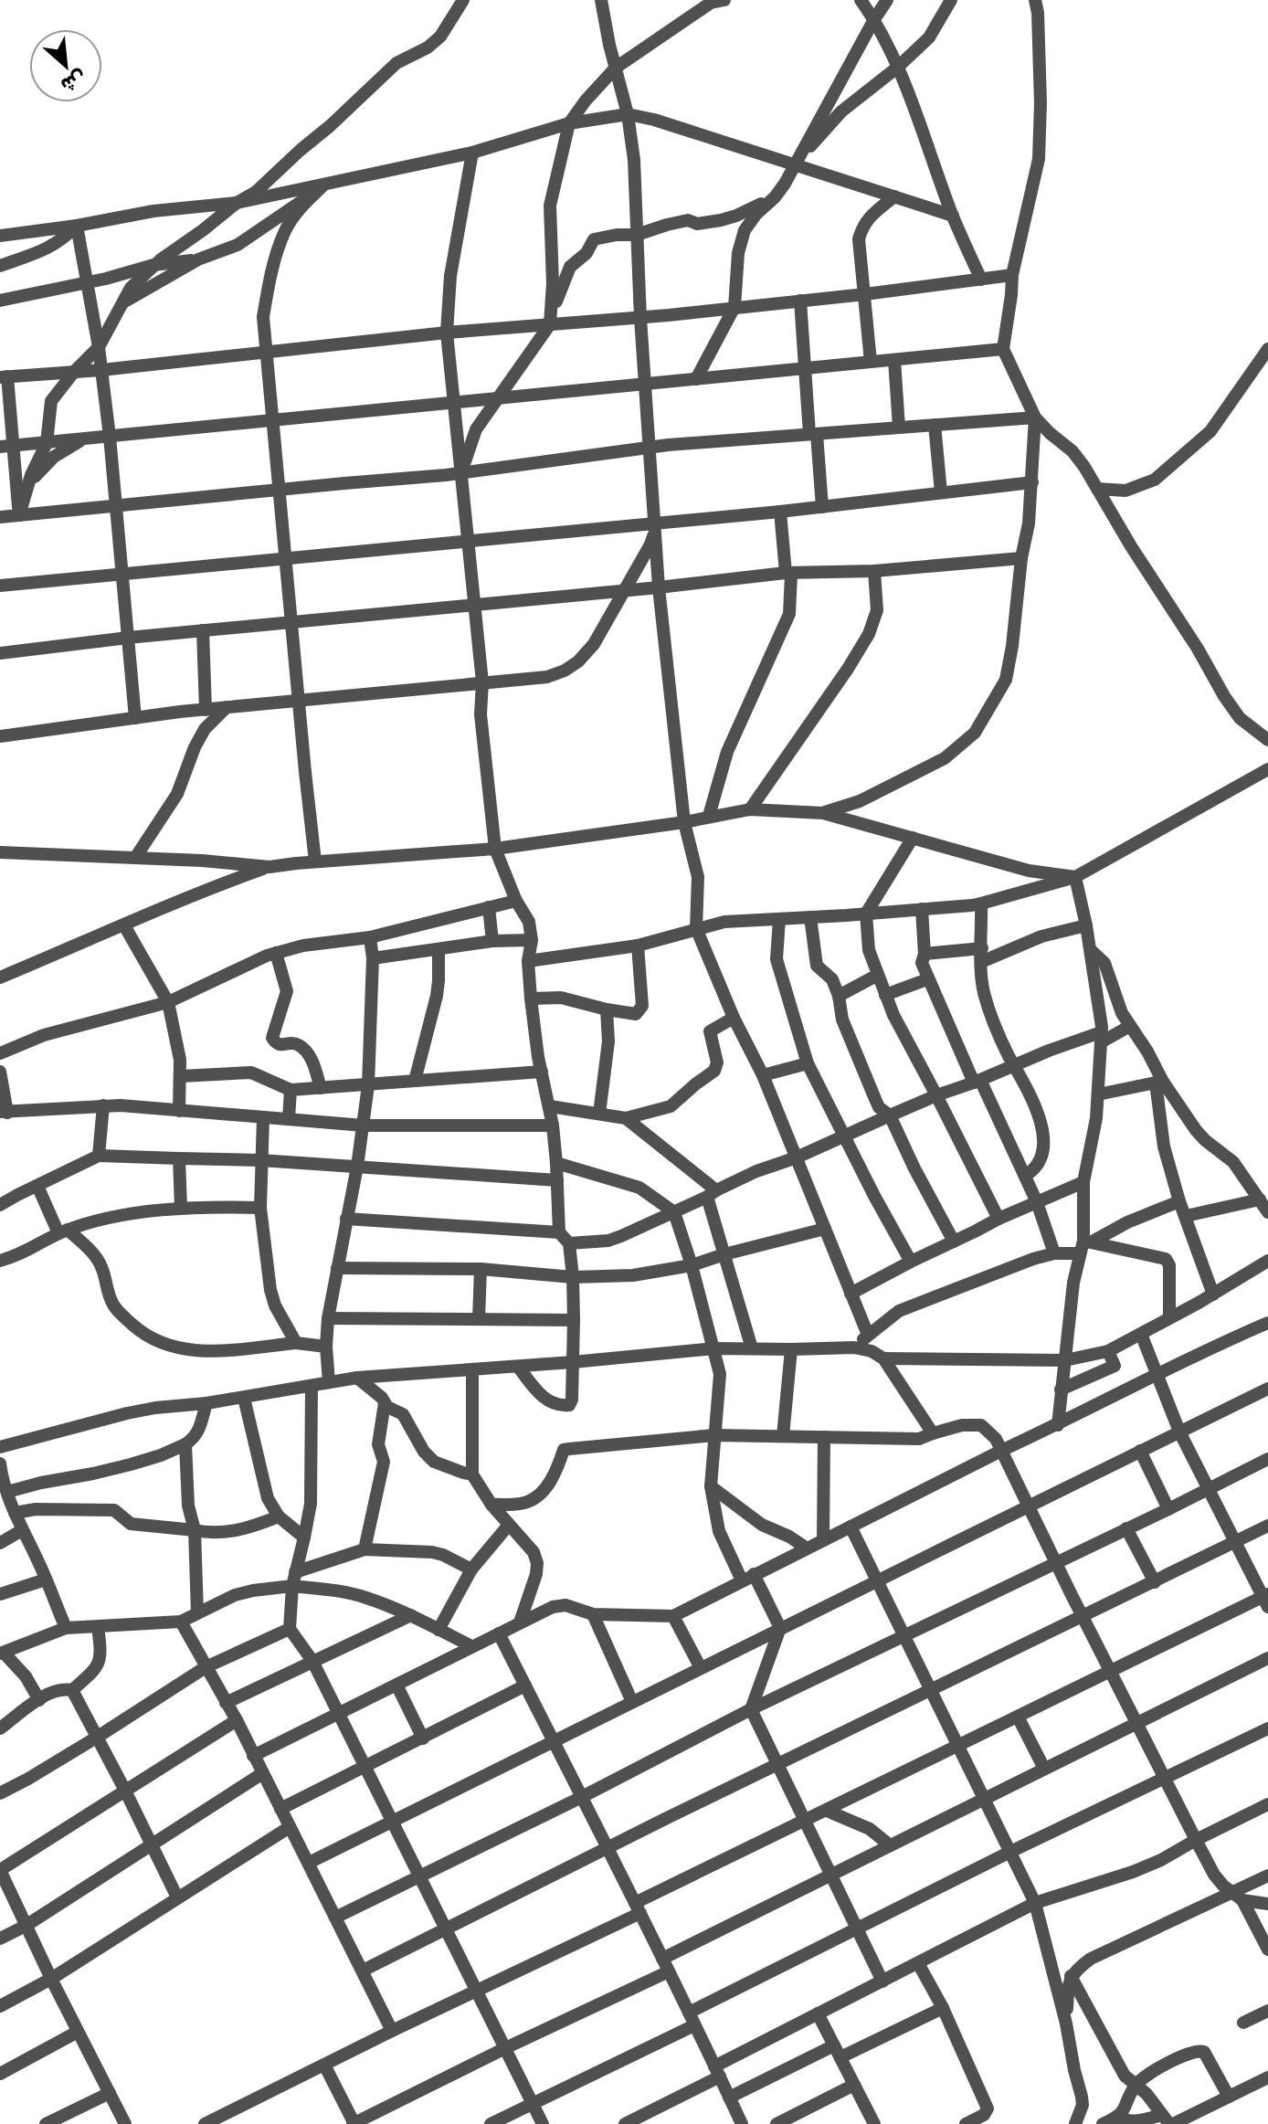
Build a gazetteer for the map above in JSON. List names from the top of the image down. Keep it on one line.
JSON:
{"north":"bottom right"}
